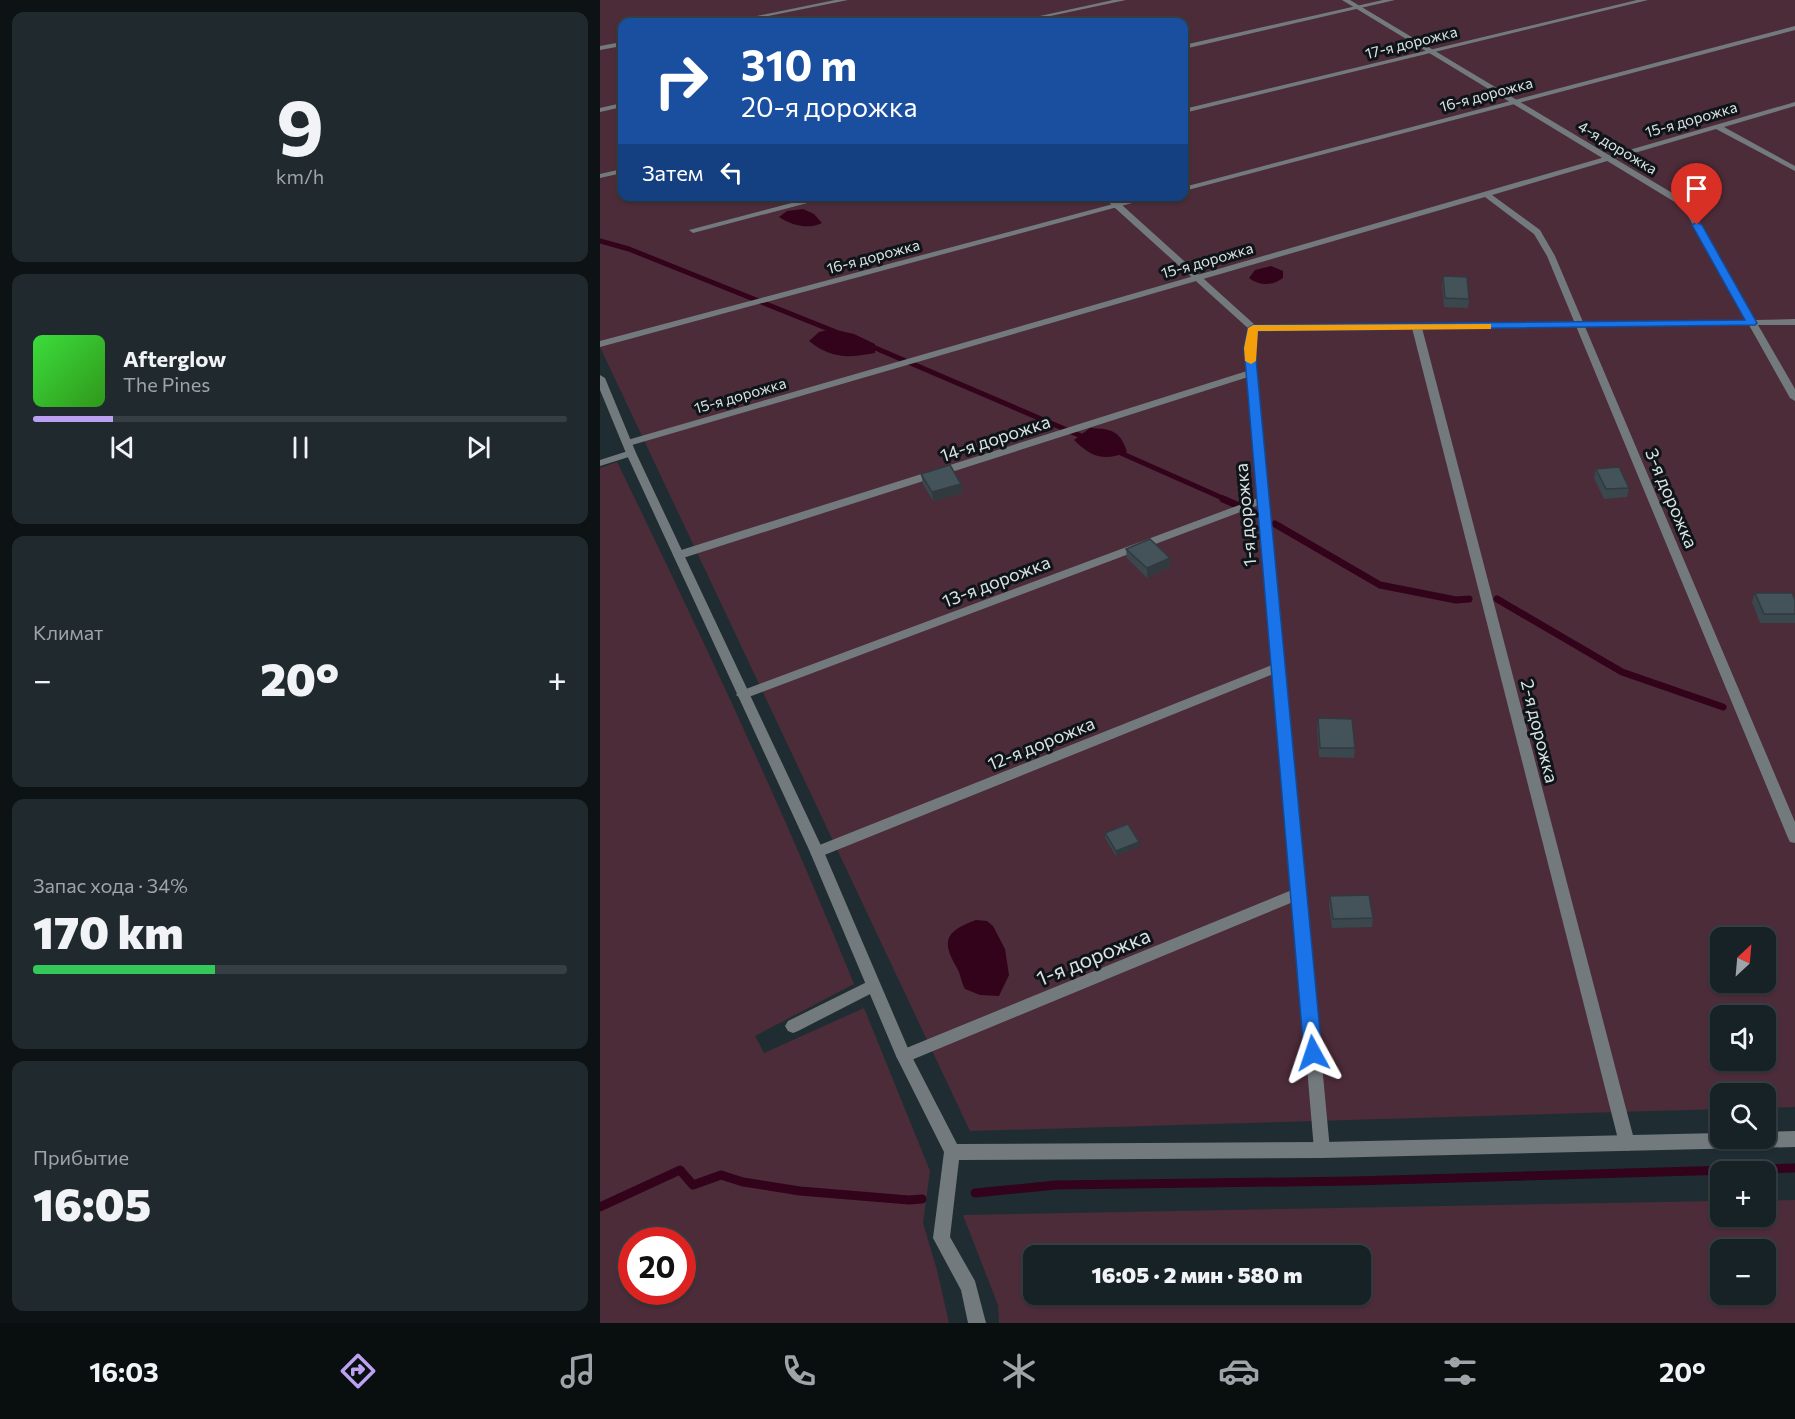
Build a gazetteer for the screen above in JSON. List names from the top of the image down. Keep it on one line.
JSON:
{"streets":{"street":["17-я дорожка","16-я дорожка","15-я дорожка","4-я дорожка","14-я дорожка","3-я дорожка","1-я дорожка","13-я дорожка","2-я дорожка","12-я дорожка"]},"crossings":[["17-я дорожка","4-я дорожка"],["16-я дорожка","4-я дорожка"],["15-я дорожка","4-я дорожка"],["15-я дорожка","3-я дорожка"],["14-я дорожка","1-я дорожка"],["1-я дорожка","13-я дорожка"],["1-я дорожка","12-я дорожка"]],"north":"top right","page":{"tile":[["9","km/h"],"Климат",["Запас хода · 34%","170 km"],["Прибытие","16:05"]],"turn":["310 m","20-я дорожка"],"then":"Затем","song":["Afterglow","The Pines"],"heat":["−","20°","+"],"map_buttons":["+","−"],"limit":"20","trip":"16:05 · 2 мин · 580 m","tabs":["16:03","20°"]}}
